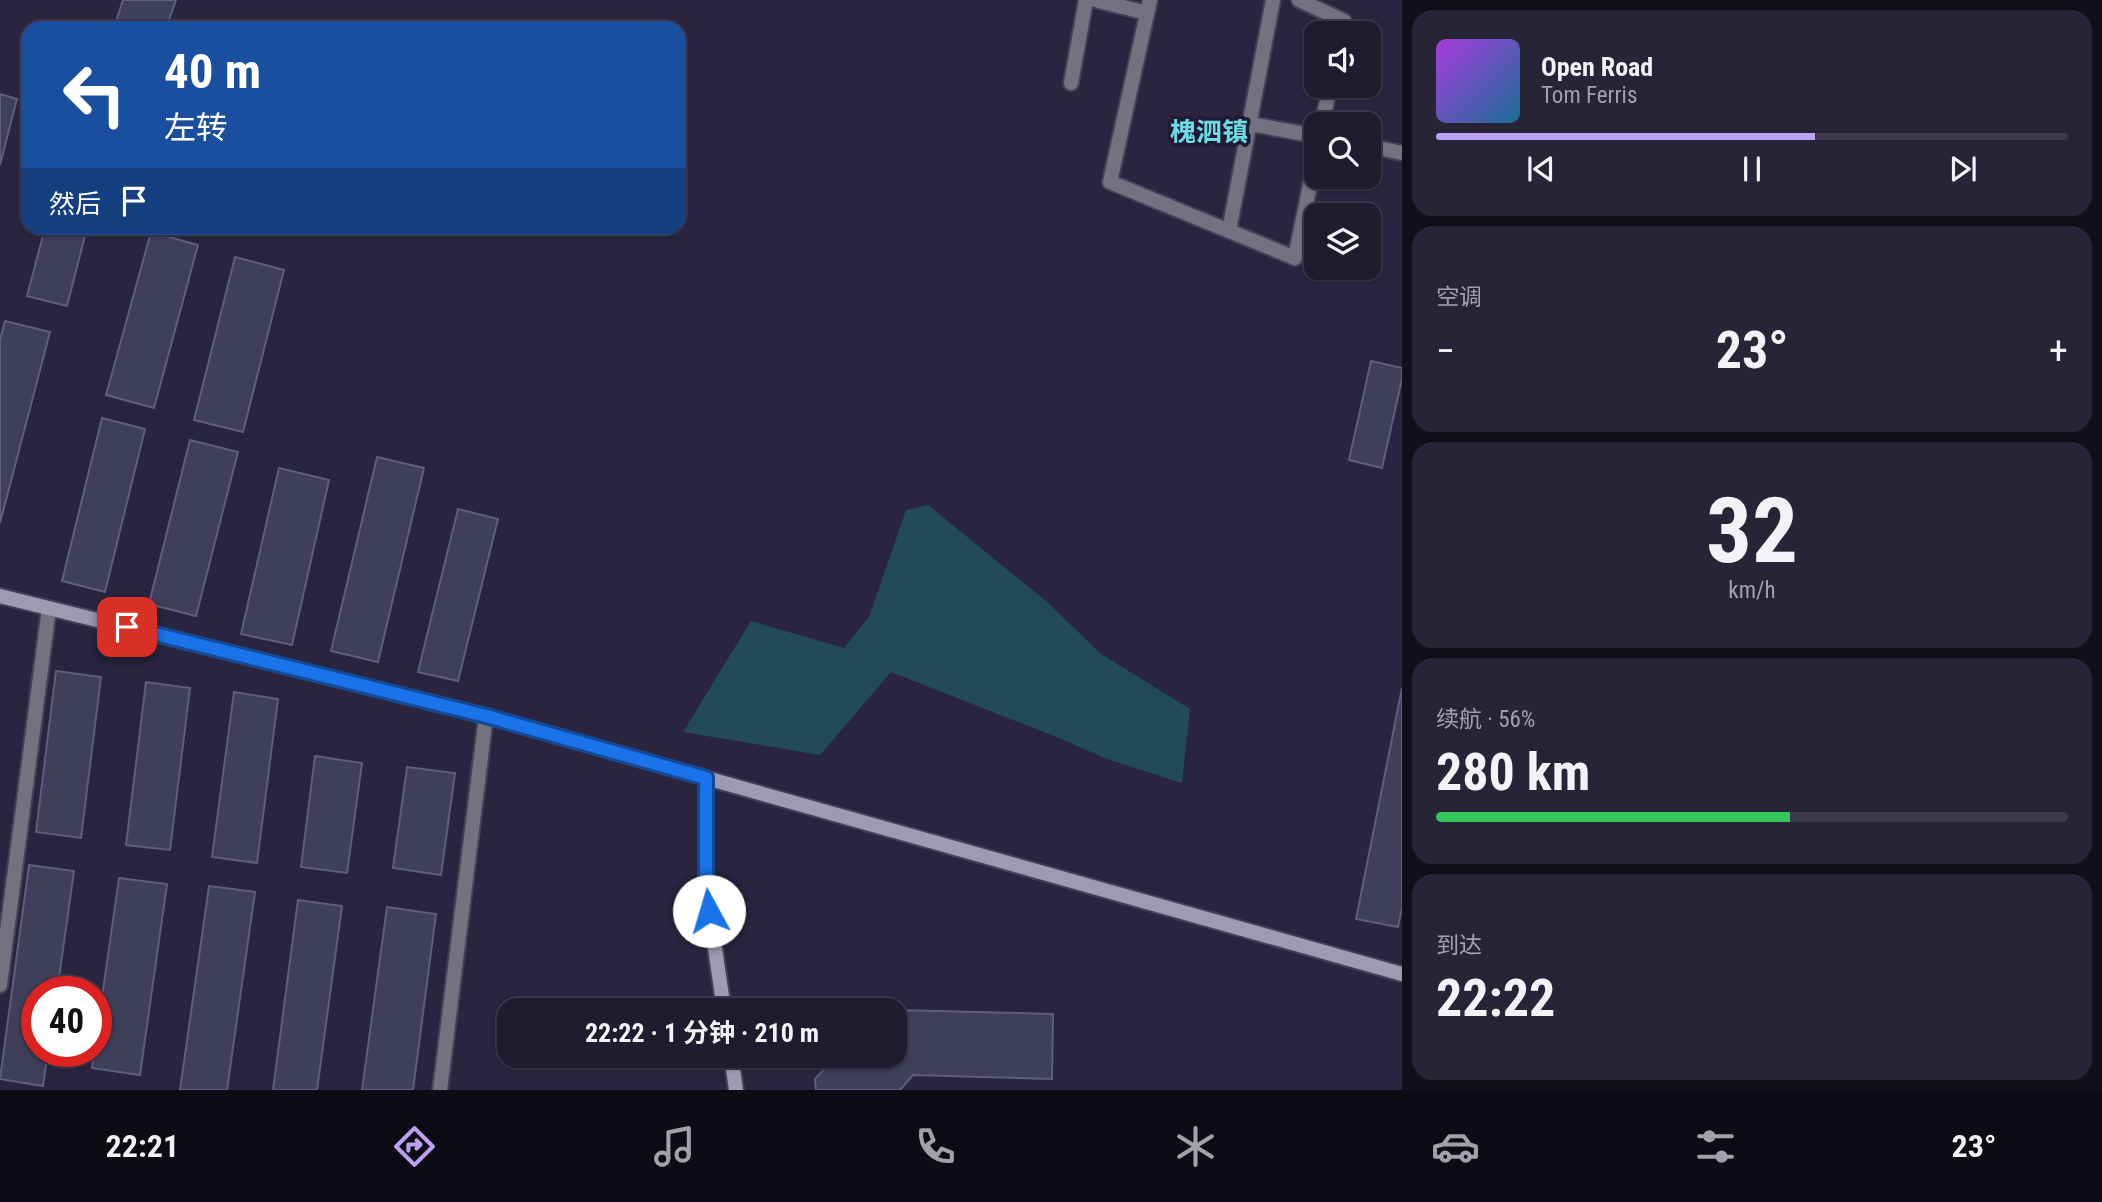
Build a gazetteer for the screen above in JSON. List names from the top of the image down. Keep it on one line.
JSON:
{"districts":["槐泗镇"],"page":{"turn":["40 m","左转"],"song":["Open Road","Tom Ferris"],"then":"然后","tile":["空调",["32","km/h"],["续航 · 56%","280 km"],["到达","22:22"]],"heat":["−","23°","+"],"limit":"40","trip":"22:22 · 1 分钟 · 210 m","tabs":["22:21","23°"]}}
